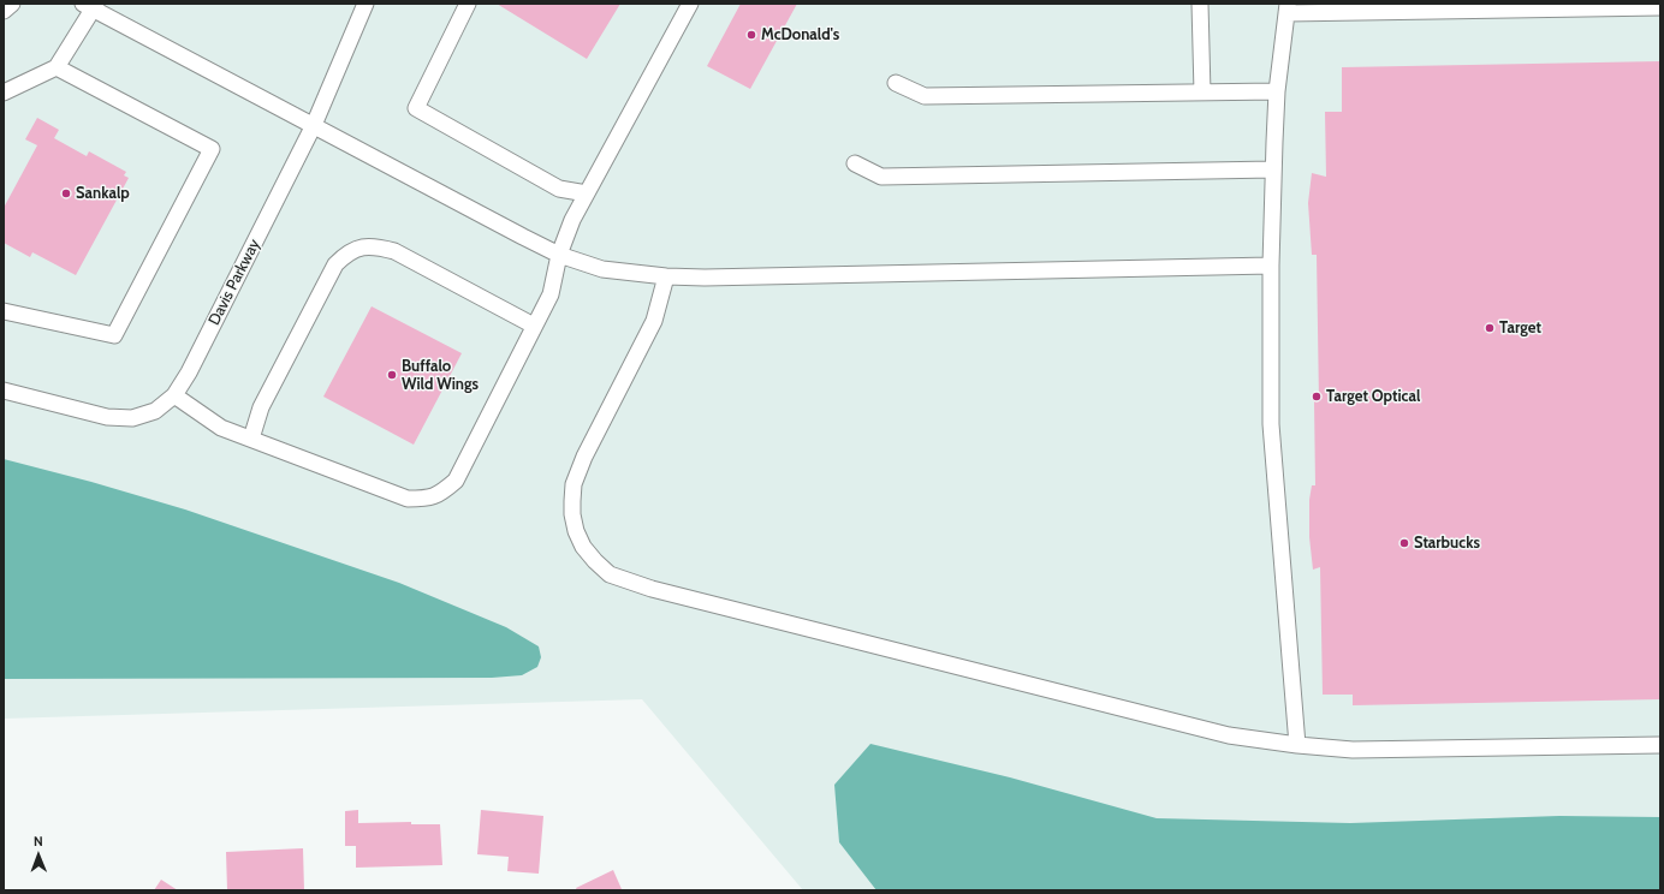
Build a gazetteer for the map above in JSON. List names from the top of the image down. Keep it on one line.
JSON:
{"streets":{"lane":["Davis Parkway"]},"places":["McDonald's","Sankalp","Target","Buffalo Wild Wings","Target Optical","Starbucks"],"north":"top"}
